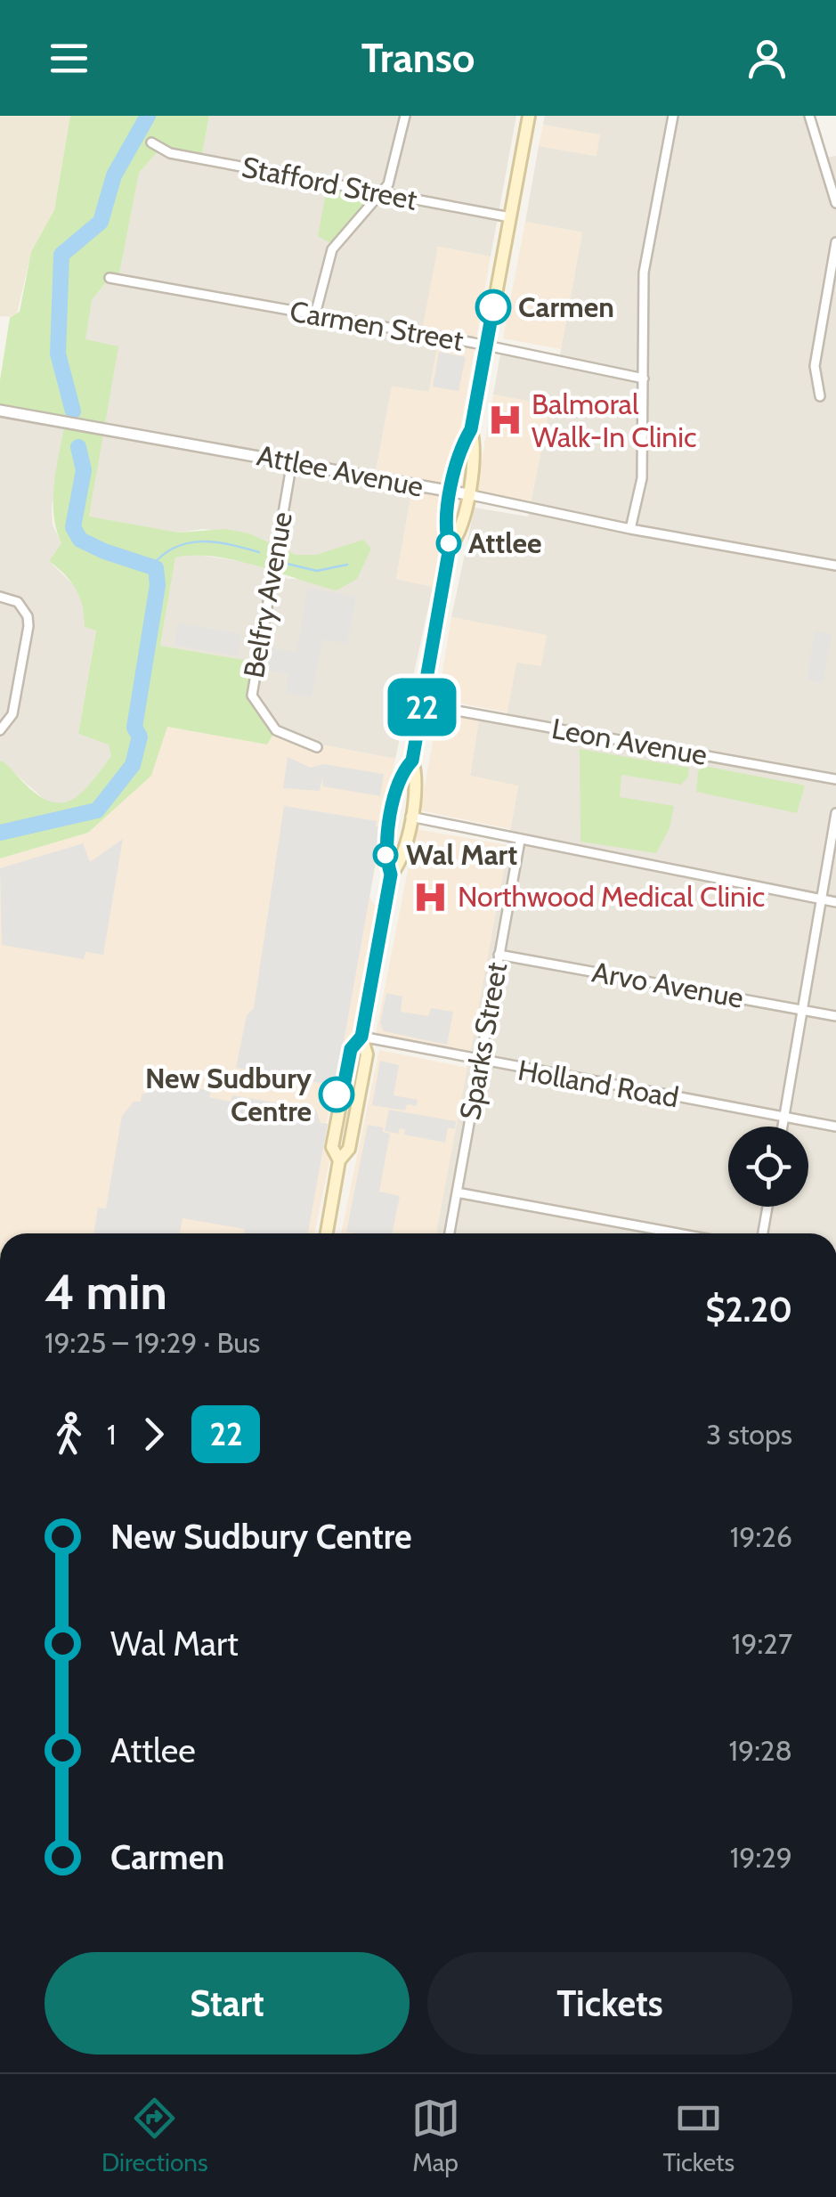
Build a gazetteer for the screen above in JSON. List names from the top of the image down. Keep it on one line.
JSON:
{"streets":{"street":["Stafford Street","Carmen Street","Attlee Avenue","Belfry Avenue","Leon Avenue","Arvo Avenue","Sparks Street","Holland Road"]},"crossings":[["Attlee Avenue","Belfry Avenue"],["Arvo Avenue","Sparks Street"],["Sparks Street","Holland Road"]],"places":{"other":["Carmen","Attlee","Wal Mart","New Sudbury Centre"],"hospital":["Balmoral Walk-In Clinic","Northwood Medical Clinic"]},"lines":["bus line 22"],"page":{"header":"Transo","on_map":"22","heading":["4 min","19:25 – 19:29 · Bus","$2.20"],"legs":["1","22","3 stops"],"list":[{"name":"New Sudbury Centre","value":"19:26"},{"name":"Wal Mart","value":"19:27"},{"name":"Attlee","value":"19:28"},{"name":"Carmen","value":"19:29"}],"buttons":["Start","Tickets"],"tabs":["Directions","Map","Tickets"]}}
